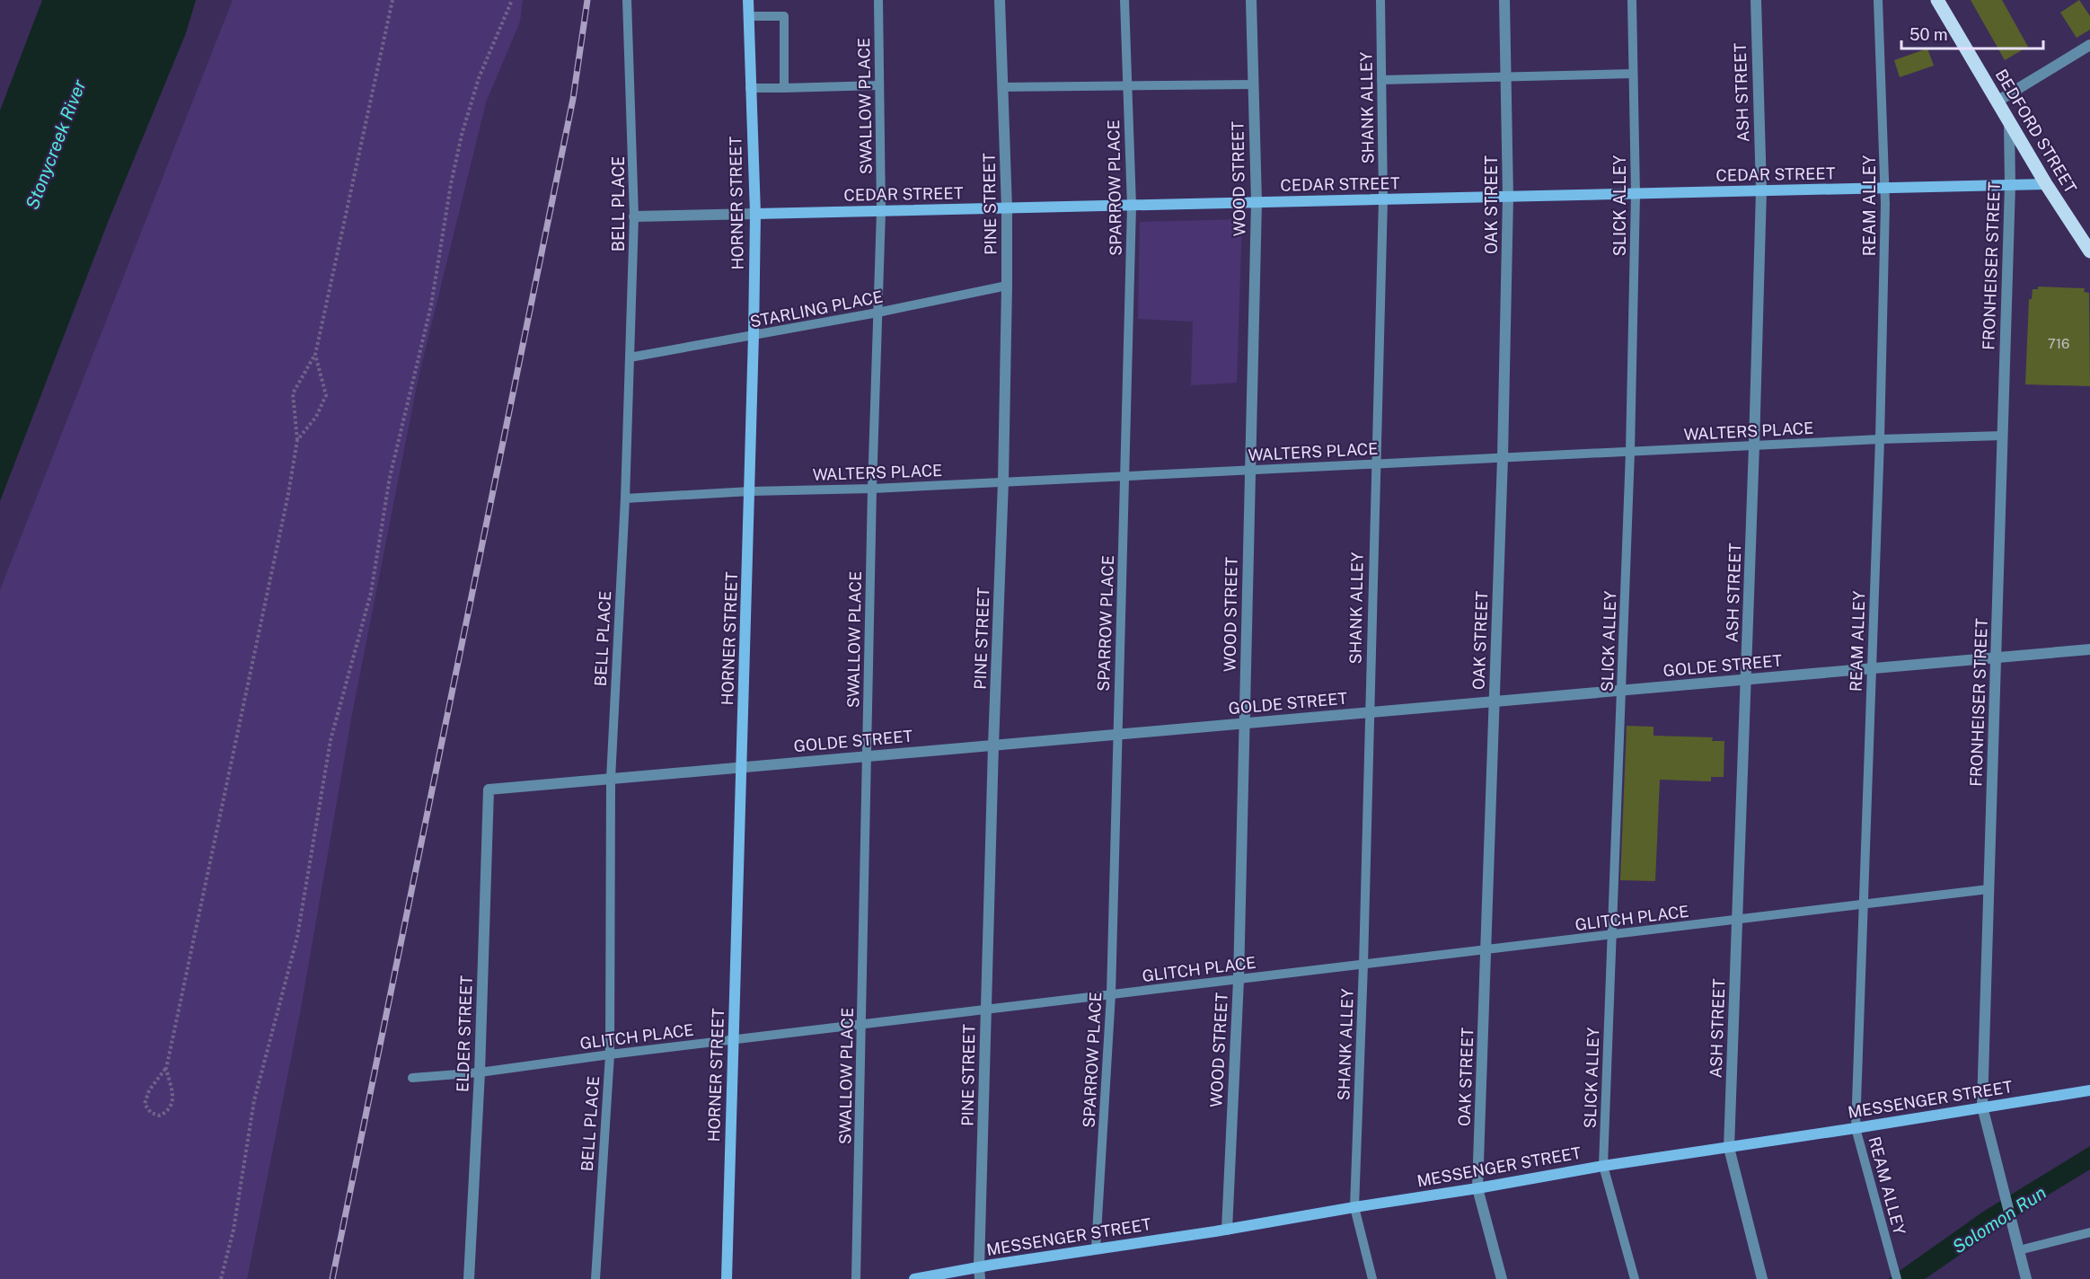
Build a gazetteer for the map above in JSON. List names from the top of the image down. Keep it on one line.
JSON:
{"streets":{"main road":["BEDFORD STREET"],"street":["ASH STREET","CEDAR STREET","WOOD STREET","HORNER STREET","PINE STREET","OAK STREET","FRONHEISER STREET","GOLDE STREET","ELDER STREET","MESSENGER STREET"],"lane":["SWALLOW PLACE","SHANK ALLEY","SPARROW PLACE","BELL PLACE","SLICK ALLEY","REAM ALLEY","STARLING PLACE","WALTERS PLACE","GLITCH PLACE"]},"crossings":[["ASH STREET","CEDAR STREET"],["ASH STREET","WALTERS PLACE"],["ASH STREET","GOLDE STREET"],["ASH STREET","GLITCH PLACE"],["ASH STREET","MESSENGER STREET"],["SWALLOW PLACE","CEDAR STREET"],["SWALLOW PLACE","STARLING PLACE"],["SWALLOW PLACE","WALTERS PLACE"],["SWALLOW PLACE","GOLDE STREET"],["SWALLOW PLACE","GLITCH PLACE"],["SHANK ALLEY","CEDAR STREET"],["SHANK ALLEY","WALTERS PLACE"],["SHANK ALLEY","GOLDE STREET"],["SHANK ALLEY","GLITCH PLACE"],["SHANK ALLEY","MESSENGER STREET"],["BEDFORD STREET","CEDAR STREET"],["BEDFORD STREET","FRONHEISER STREET"],["CEDAR STREET","WOOD STREET"],["CEDAR STREET","SPARROW PLACE"],["CEDAR STREET","HORNER STREET"],["CEDAR STREET","BELL PLACE"],["CEDAR STREET","PINE STREET"],["CEDAR STREET","OAK STREET"],["CEDAR STREET","SLICK ALLEY"],["CEDAR STREET","REAM ALLEY"],["CEDAR STREET","FRONHEISER STREET"],["WOOD STREET","WALTERS PLACE"],["WOOD STREET","GOLDE STREET"],["WOOD STREET","GLITCH PLACE"],["WOOD STREET","MESSENGER STREET"],["SPARROW PLACE","WALTERS PLACE"],["SPARROW PLACE","GOLDE STREET"],["SPARROW PLACE","GLITCH PLACE"],["SPARROW PLACE","MESSENGER STREET"],["HORNER STREET","STARLING PLACE"],["HORNER STREET","WALTERS PLACE"],["HORNER STREET","GOLDE STREET"],["HORNER STREET","GLITCH PLACE"],["BELL PLACE","STARLING PLACE"],["BELL PLACE","WALTERS PLACE"],["BELL PLACE","GOLDE STREET"],["BELL PLACE","GLITCH PLACE"],["PINE STREET","STARLING PLACE"],["PINE STREET","WALTERS PLACE"],["PINE STREET","GOLDE STREET"],["PINE STREET","GLITCH PLACE"],["PINE STREET","MESSENGER STREET"],["OAK STREET","WALTERS PLACE"],["OAK STREET","GOLDE STREET"],["OAK STREET","GLITCH PLACE"],["OAK STREET","MESSENGER STREET"],["SLICK ALLEY","WALTERS PLACE"],["SLICK ALLEY","GOLDE STREET"],["SLICK ALLEY","GLITCH PLACE"],["SLICK ALLEY","MESSENGER STREET"],["REAM ALLEY","WALTERS PLACE"],["REAM ALLEY","GOLDE STREET"],["REAM ALLEY","GLITCH PLACE"],["REAM ALLEY","MESSENGER STREET"],["FRONHEISER STREET","WALTERS PLACE"],["FRONHEISER STREET","GOLDE STREET"],["FRONHEISER STREET","GLITCH PLACE"],["FRONHEISER STREET","MESSENGER STREET"],["GOLDE STREET","ELDER STREET"],["GLITCH PLACE","ELDER STREET"]],"water":["Stonycreek River","Solomon Run"],"house_numbers":["716"],"scale_bar":"50 m"}
